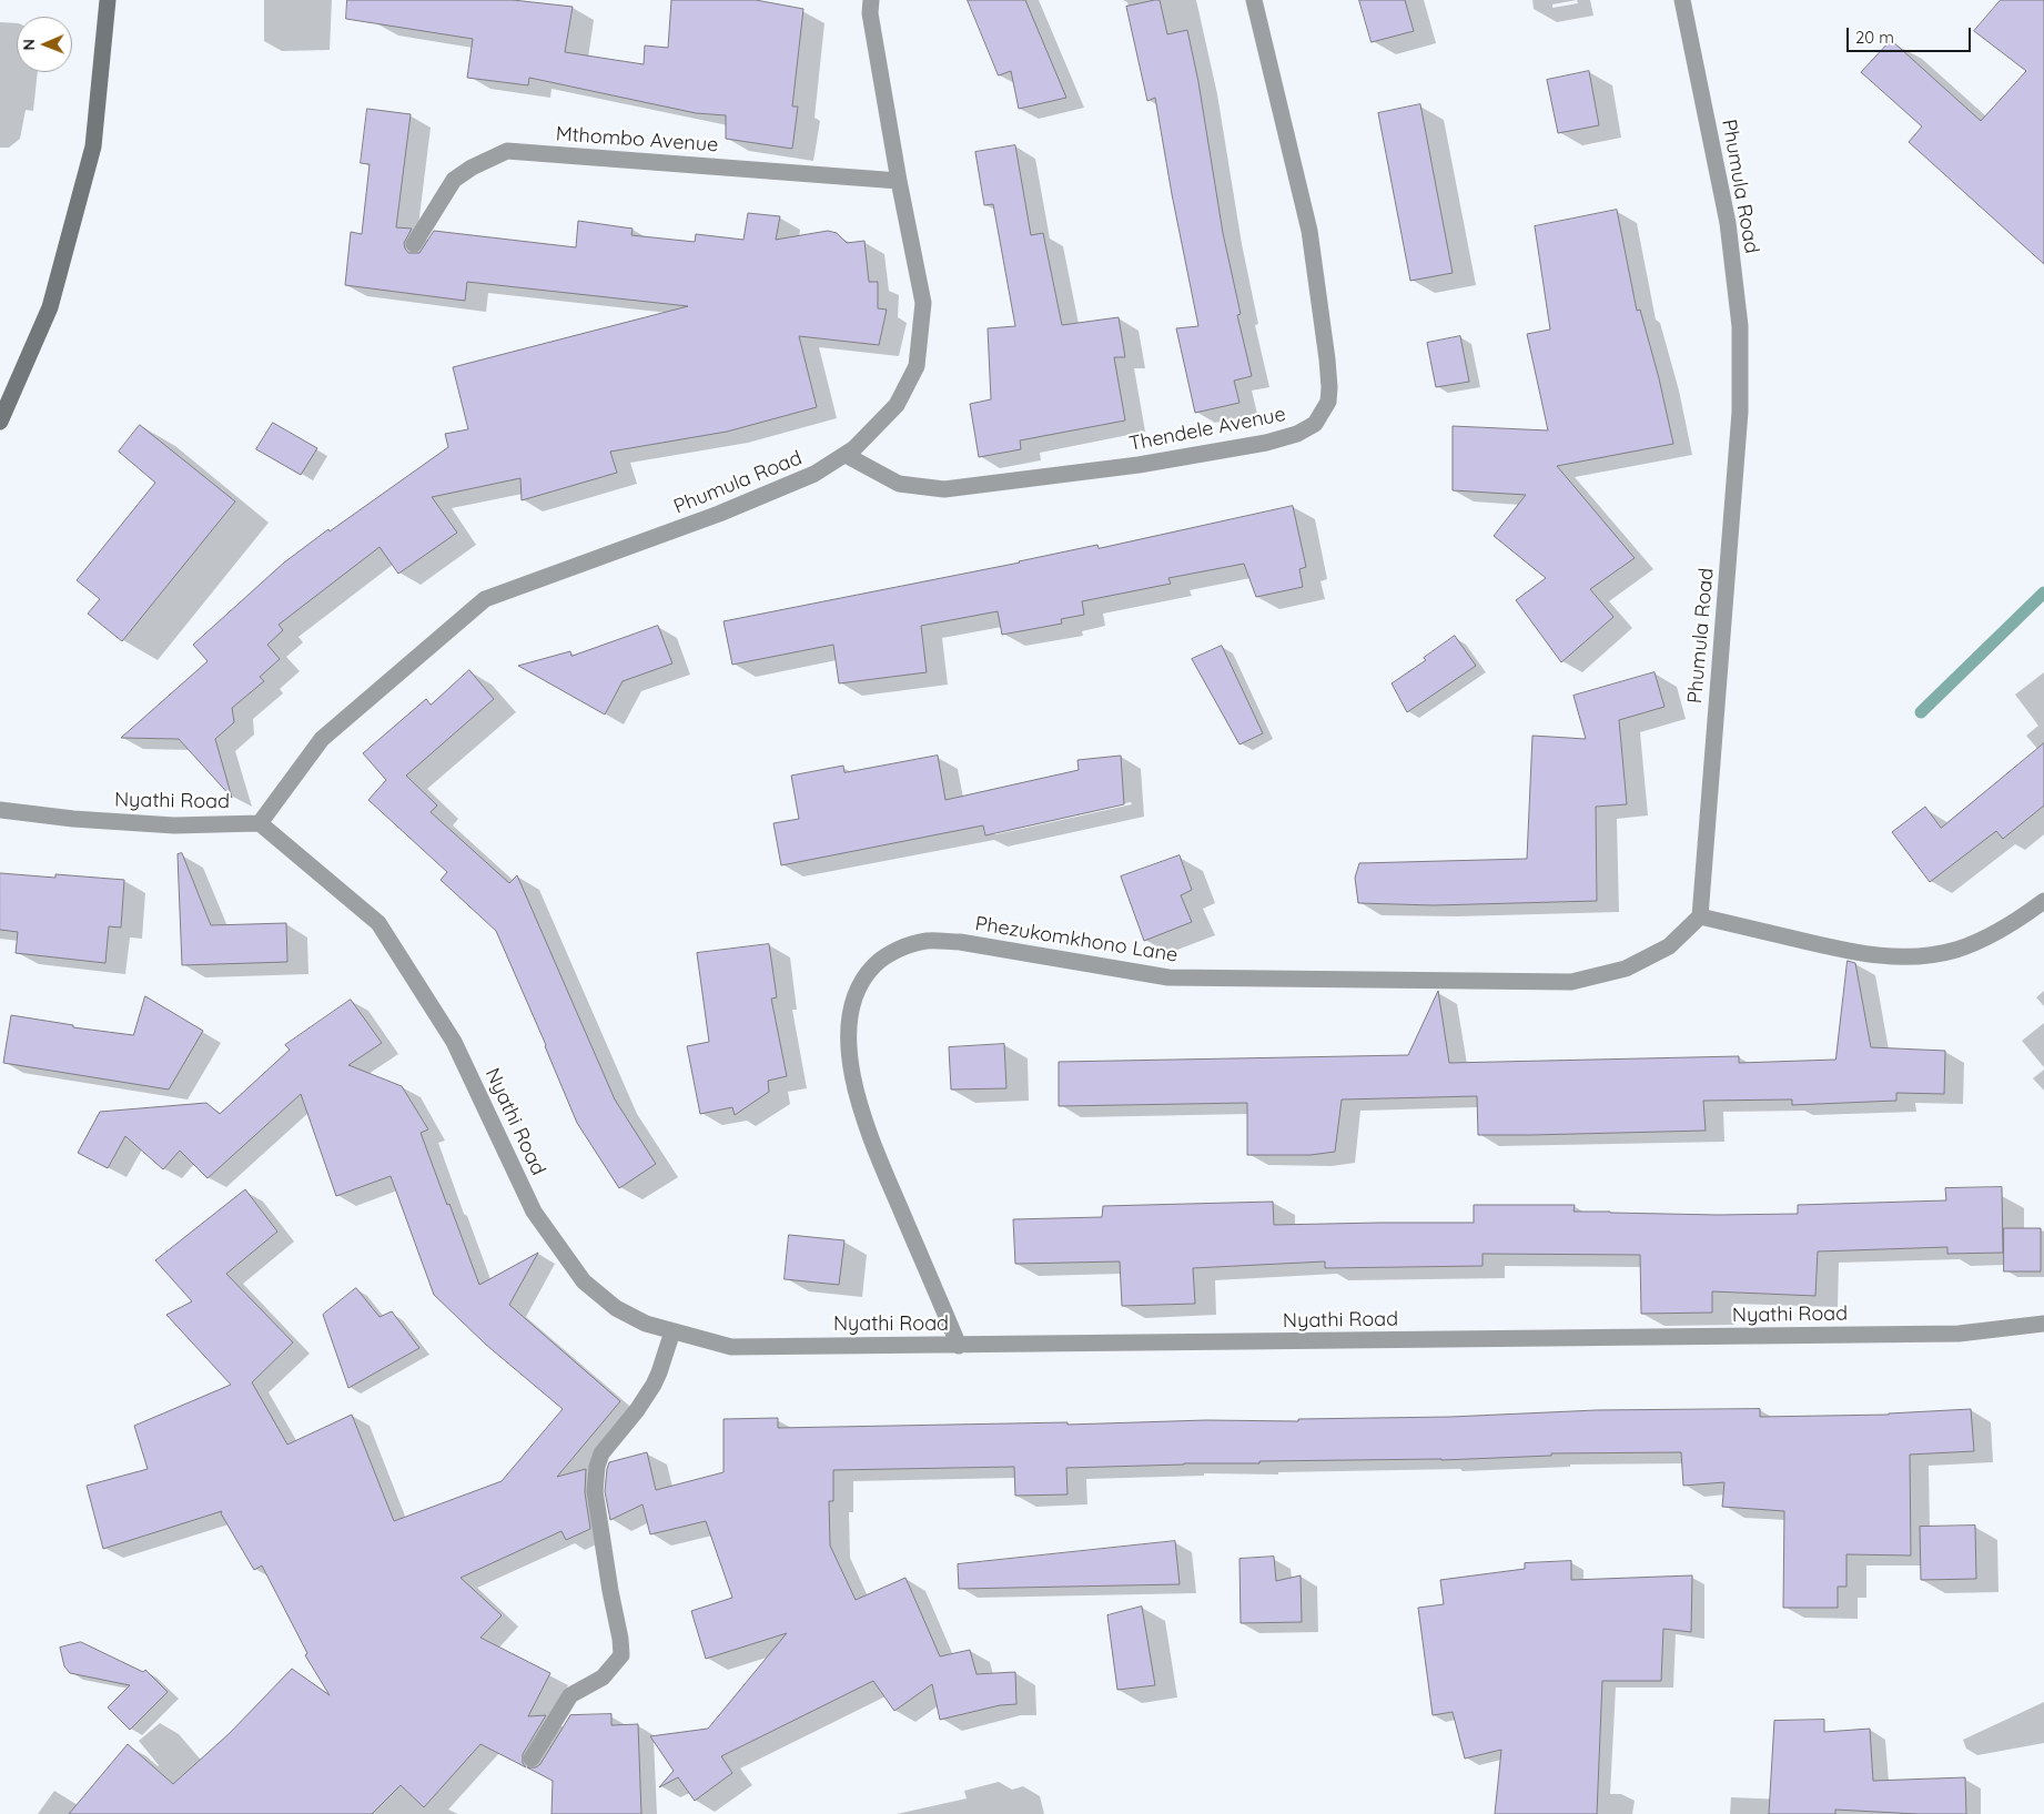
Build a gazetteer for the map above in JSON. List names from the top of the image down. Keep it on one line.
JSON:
{"streets":{"street":["Mthombo Avenue","Phumula Road","Thendele Avenue","Nyathi Road","Phezukomkhono Lane"]},"crossings":[["Mthombo Avenue","Phumula Road"],["Phumula Road","Thendele Avenue"],["Phumula Road","Nyathi Road"],["Phumula Road","Phezukomkhono Lane"],["Nyathi Road","Phezukomkhono Lane"]],"scale_bar":"20 m","north":"left"}
